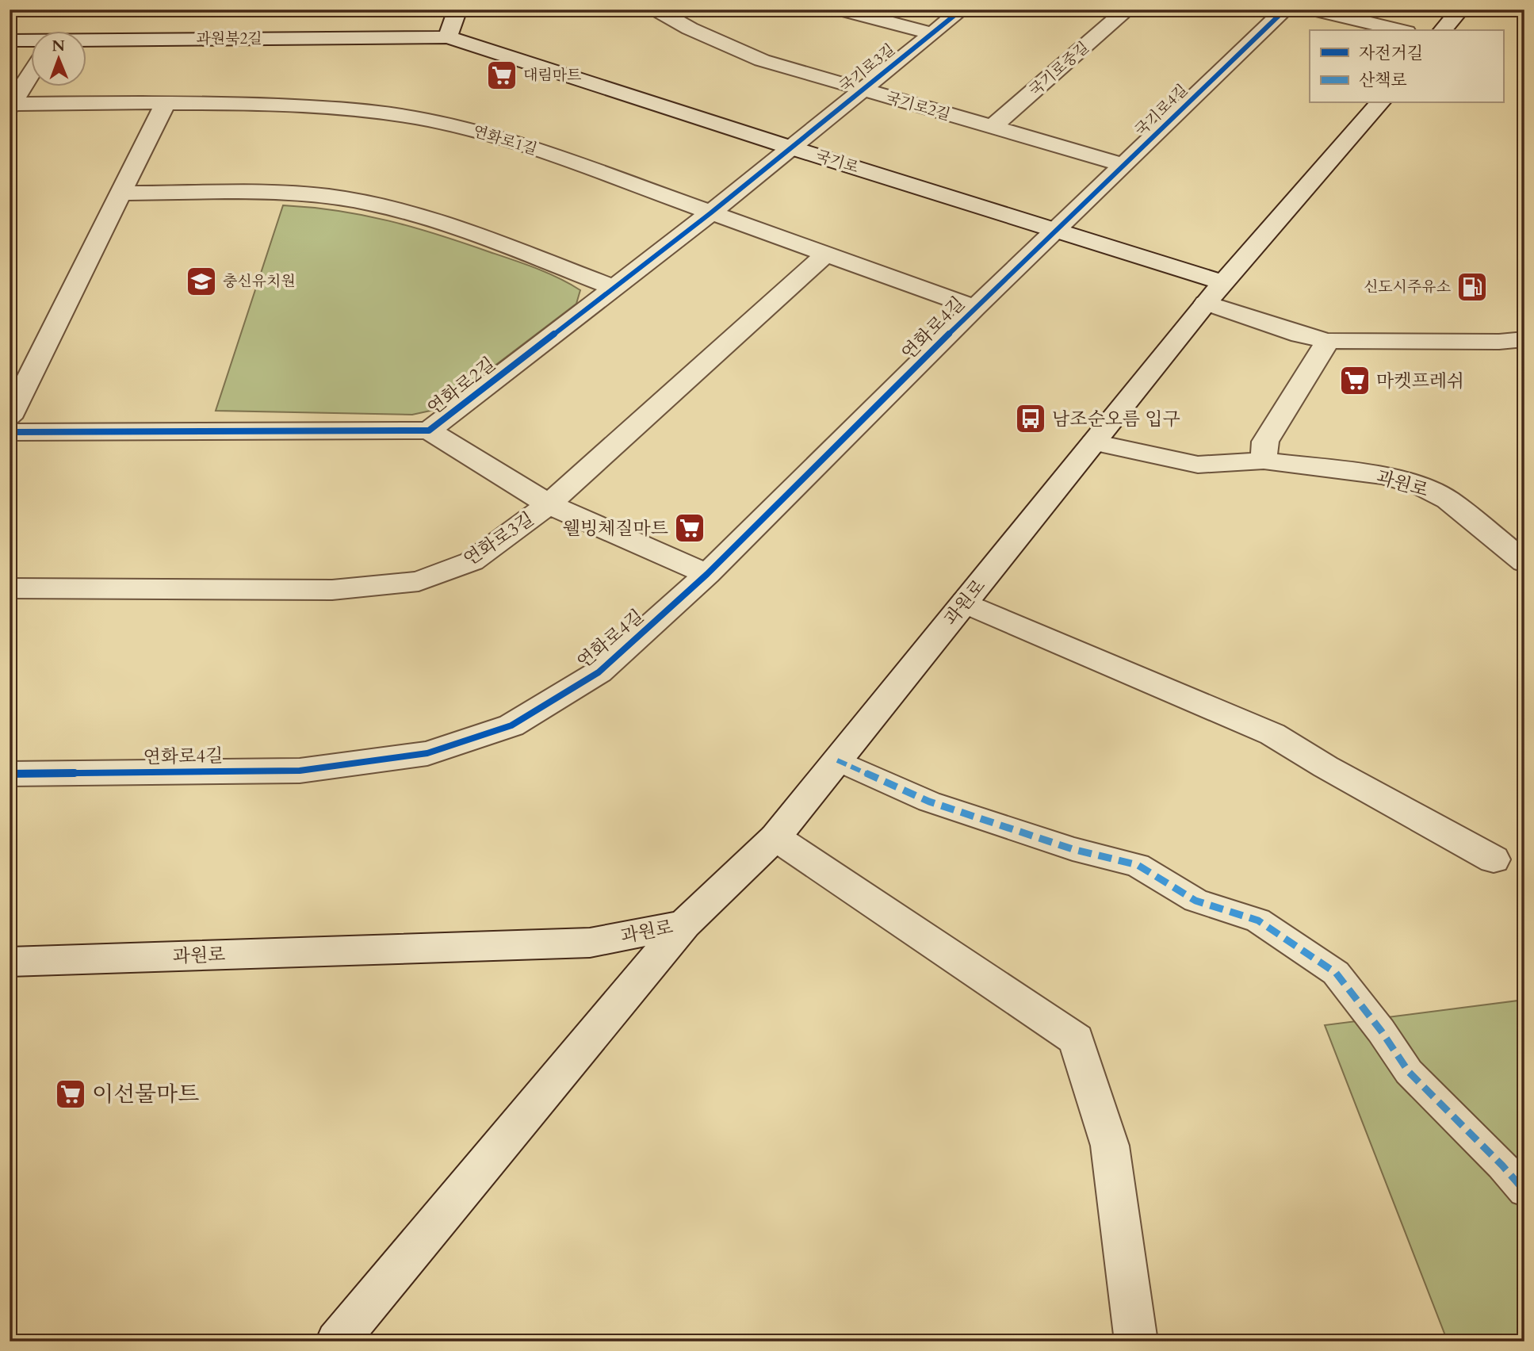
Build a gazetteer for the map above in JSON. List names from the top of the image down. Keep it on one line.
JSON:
{"streets":{"street":["과원북2길","국기로3길","국기로중길","국기로2길","국기로4길","연화로1길","국기로","연화로4길","연화로2길","과원로","연화로3길"]},"crossings":[["과원북2길","국기로"],["국기로3길","국기로2길"],["국기로3길","국기로"],["국기로3길","연화로2길"],["국기로중길","국기로2길"],["국기로2길","국기로4길"],["국기로4길","국기로"],["국기로4길","연화로4길"],["연화로1길","연화로4길"],["연화로1길","연화로2길"],["연화로1길","연화로3길"],["국기로","연화로4길"],["국기로","연화로2길"],["국기로","과원로"]],"places":{"supermarket":["대림마트","마켓프레쉬","웰빙체질마트","이선물마트"],"school or university":["충신유치원"],"fuel station":["신도시주유소"],"bus stop":["남조순오름 입구"]},"legend":["자전거길","산책로"],"north":"top"}
